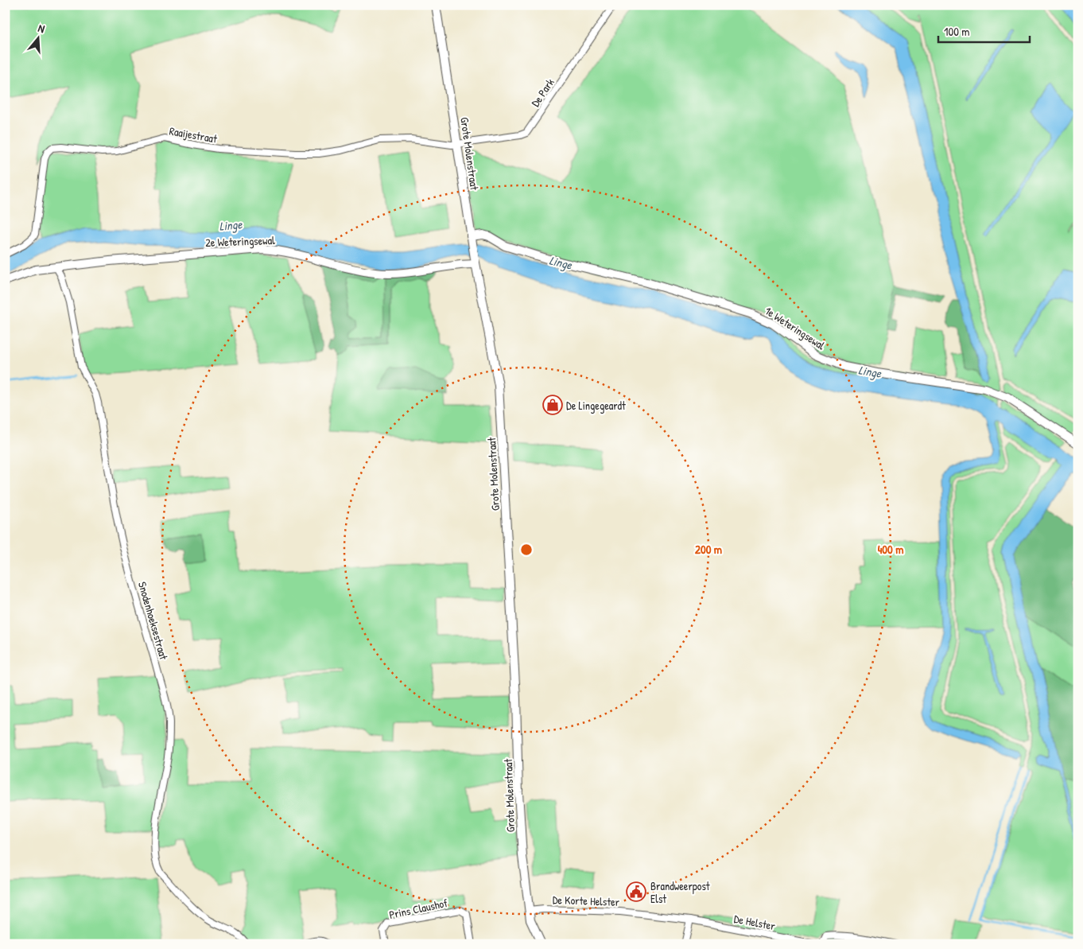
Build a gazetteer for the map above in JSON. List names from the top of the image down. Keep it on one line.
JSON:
{"streets":{"street":["De Park","Raaijestraat","Grote Molenstraat","2e Weteringsewal","1e Weteringsewal","Snodenhoeksestraat","De Korte Helster","Prins Claushof","De Helster"]},"crossings":[["De Park","Raaijestraat"],["De Park","Grote Molenstraat"],["Raaijestraat","Grote Molenstraat"],["Grote Molenstraat","2e Weteringsewal"],["Grote Molenstraat","1e Weteringsewal"],["Grote Molenstraat","De Korte Helster"],["2e Weteringsewal","Snodenhoeksestraat"],["De Korte Helster","De Helster"]],"water":["Linge"],"places":{"shop":["De Lingegeardt"],"public building":["Brandweerpost Elst"]},"scale_bar":"100 m","north":"top","rings":["200 m","400 m"]}
